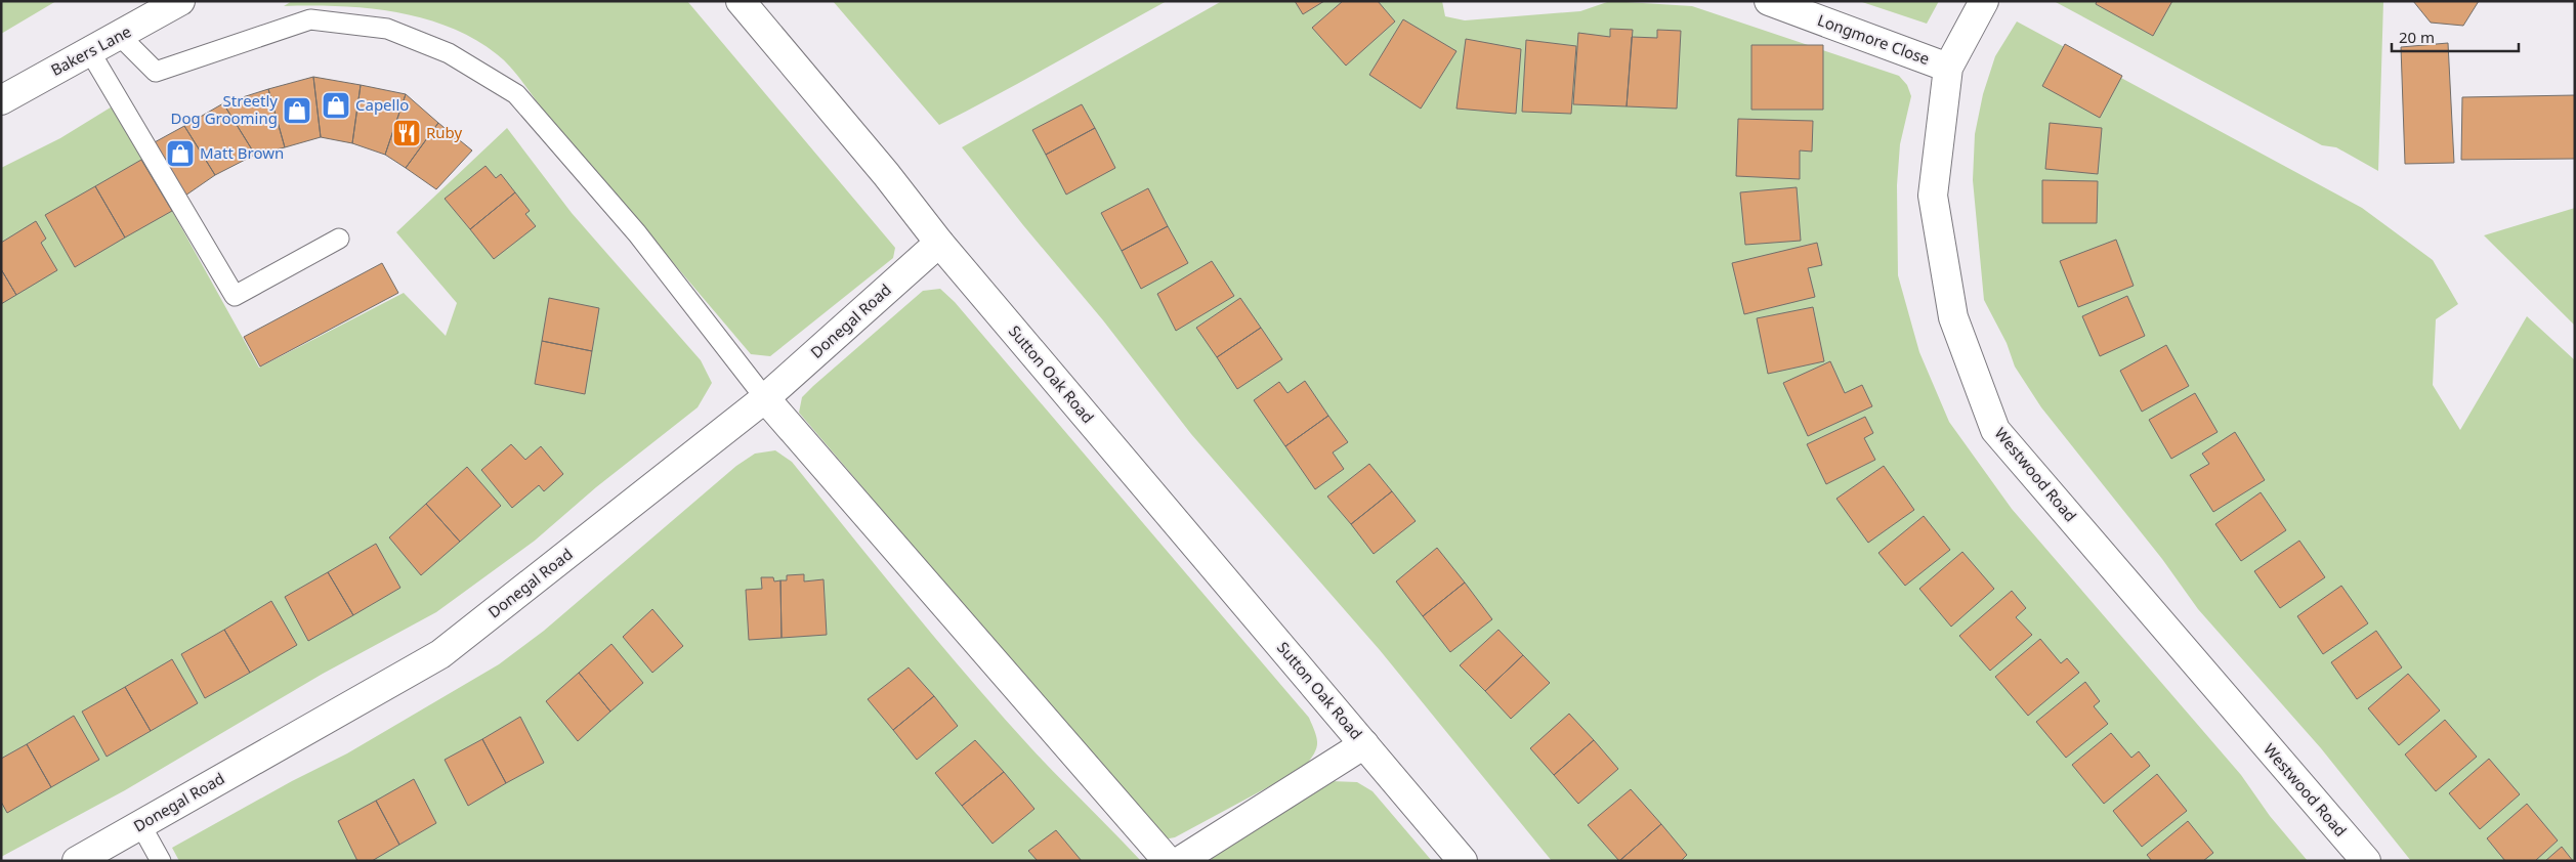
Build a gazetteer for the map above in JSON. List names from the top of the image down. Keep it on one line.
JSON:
{"streets":{"street":["Longmore Close","Bakers Lane","Donegal Road","Sutton Oak Road","Westwood Road"]},"crossings":[["Longmore Close","Westwood Road"],["Donegal Road","Sutton Oak Road"]],"places":{"shop":["Capello","Streetly Dog Grooming","Matt Brown"],"restaurant":["Ruby"]},"scale_bar":"20 m"}
